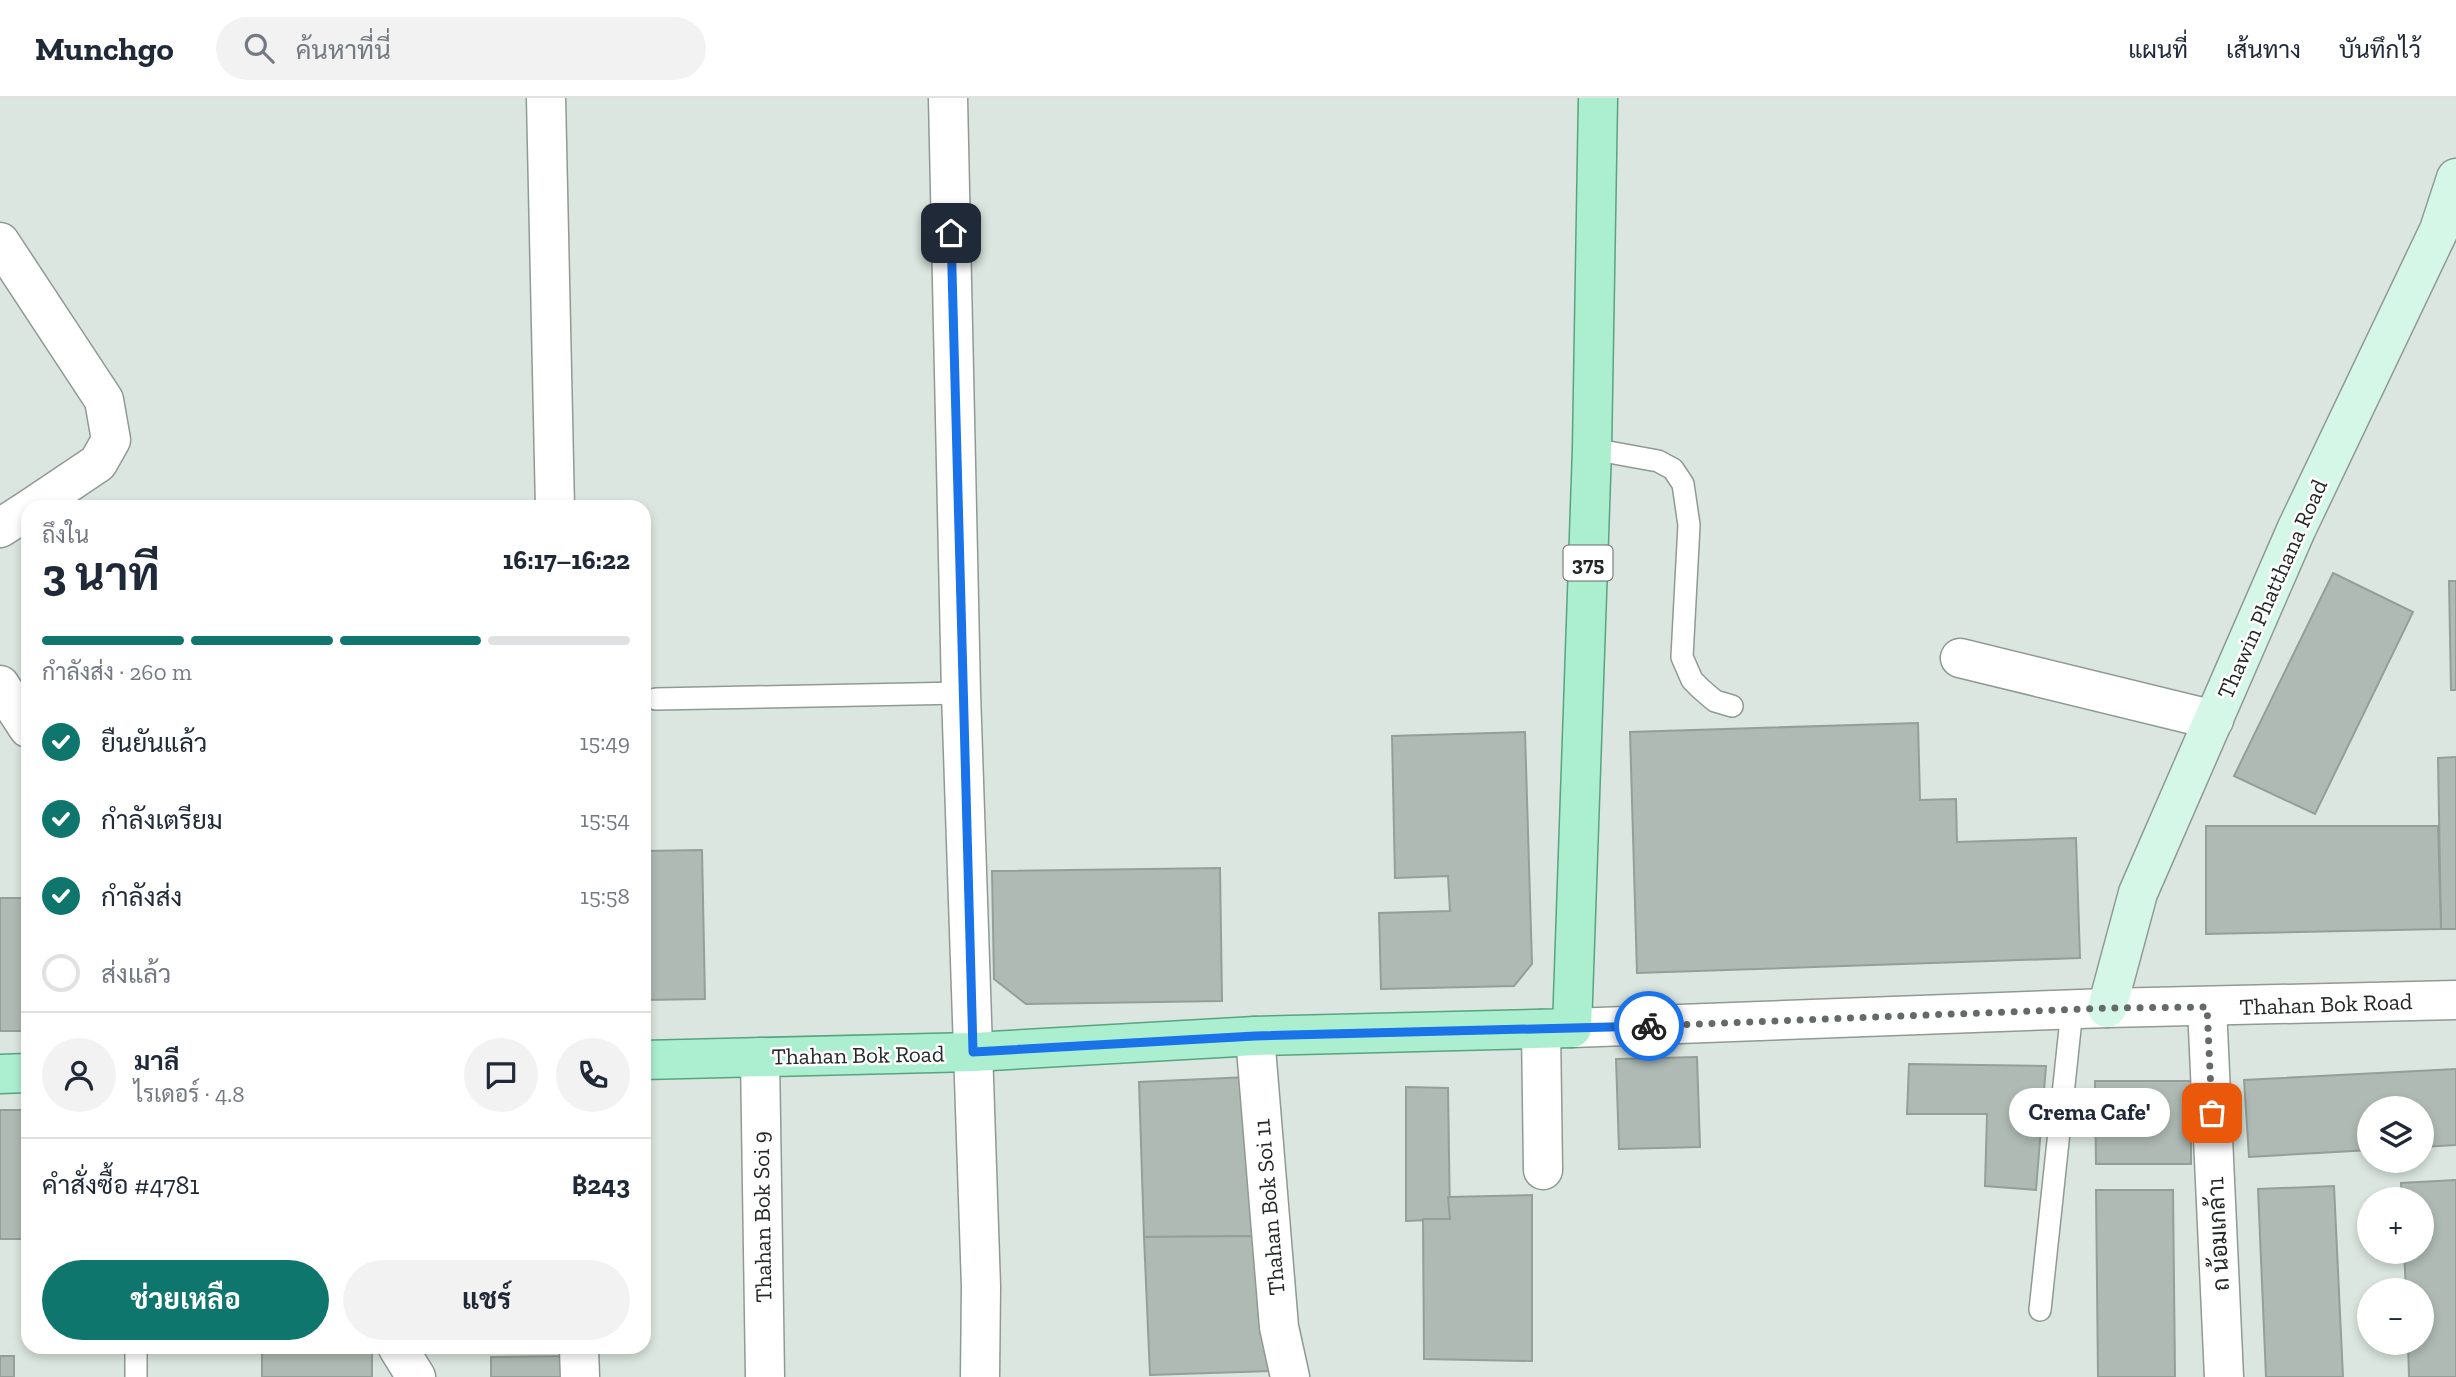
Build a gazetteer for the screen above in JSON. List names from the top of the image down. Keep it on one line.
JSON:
{"streets":{"main road":["375","Thahan Bok Road"],"street":["Thawin Phatthana Road","Thahan Bok Soi 11","Thahan Bok Soi 9","ถ น้อมเกล้า1"]},"crossings":[["375","Thahan Bok Road"],["Thawin Phatthana Road","Thahan Bok Road"],["Thahan Bok Road","Thahan Bok Soi 11"],["Thahan Bok Road","Thahan Bok Soi 9"],["Thahan Bok Road","ถ น้อมเกล้า1"]],"places":["Crema Cafe'"],"page":{"header":"Munchgo","search":"ค้นหาที่นี่","nav":["แผนที่","เส้นทาง","บันทึกไว้"],"heading":["3 นาที","ถึงใน","16:17–16:22"],"panel":["มาลี","ไรเดอร์ · 4.8","คำสั่งซื้อ #4781","฿243"],"bar":"กำลังส่ง · 260 m","list":[["ยืนยันแล้ว","15:49"],["กำลังเตรียม","15:54"],["กำลังส่ง","15:58"],"ส่งแล้ว"],"bubble":"Crema Cafe'","map_buttons":["+","−"],"buttons":["ช่วยเหลือ","แชร์"]}}
